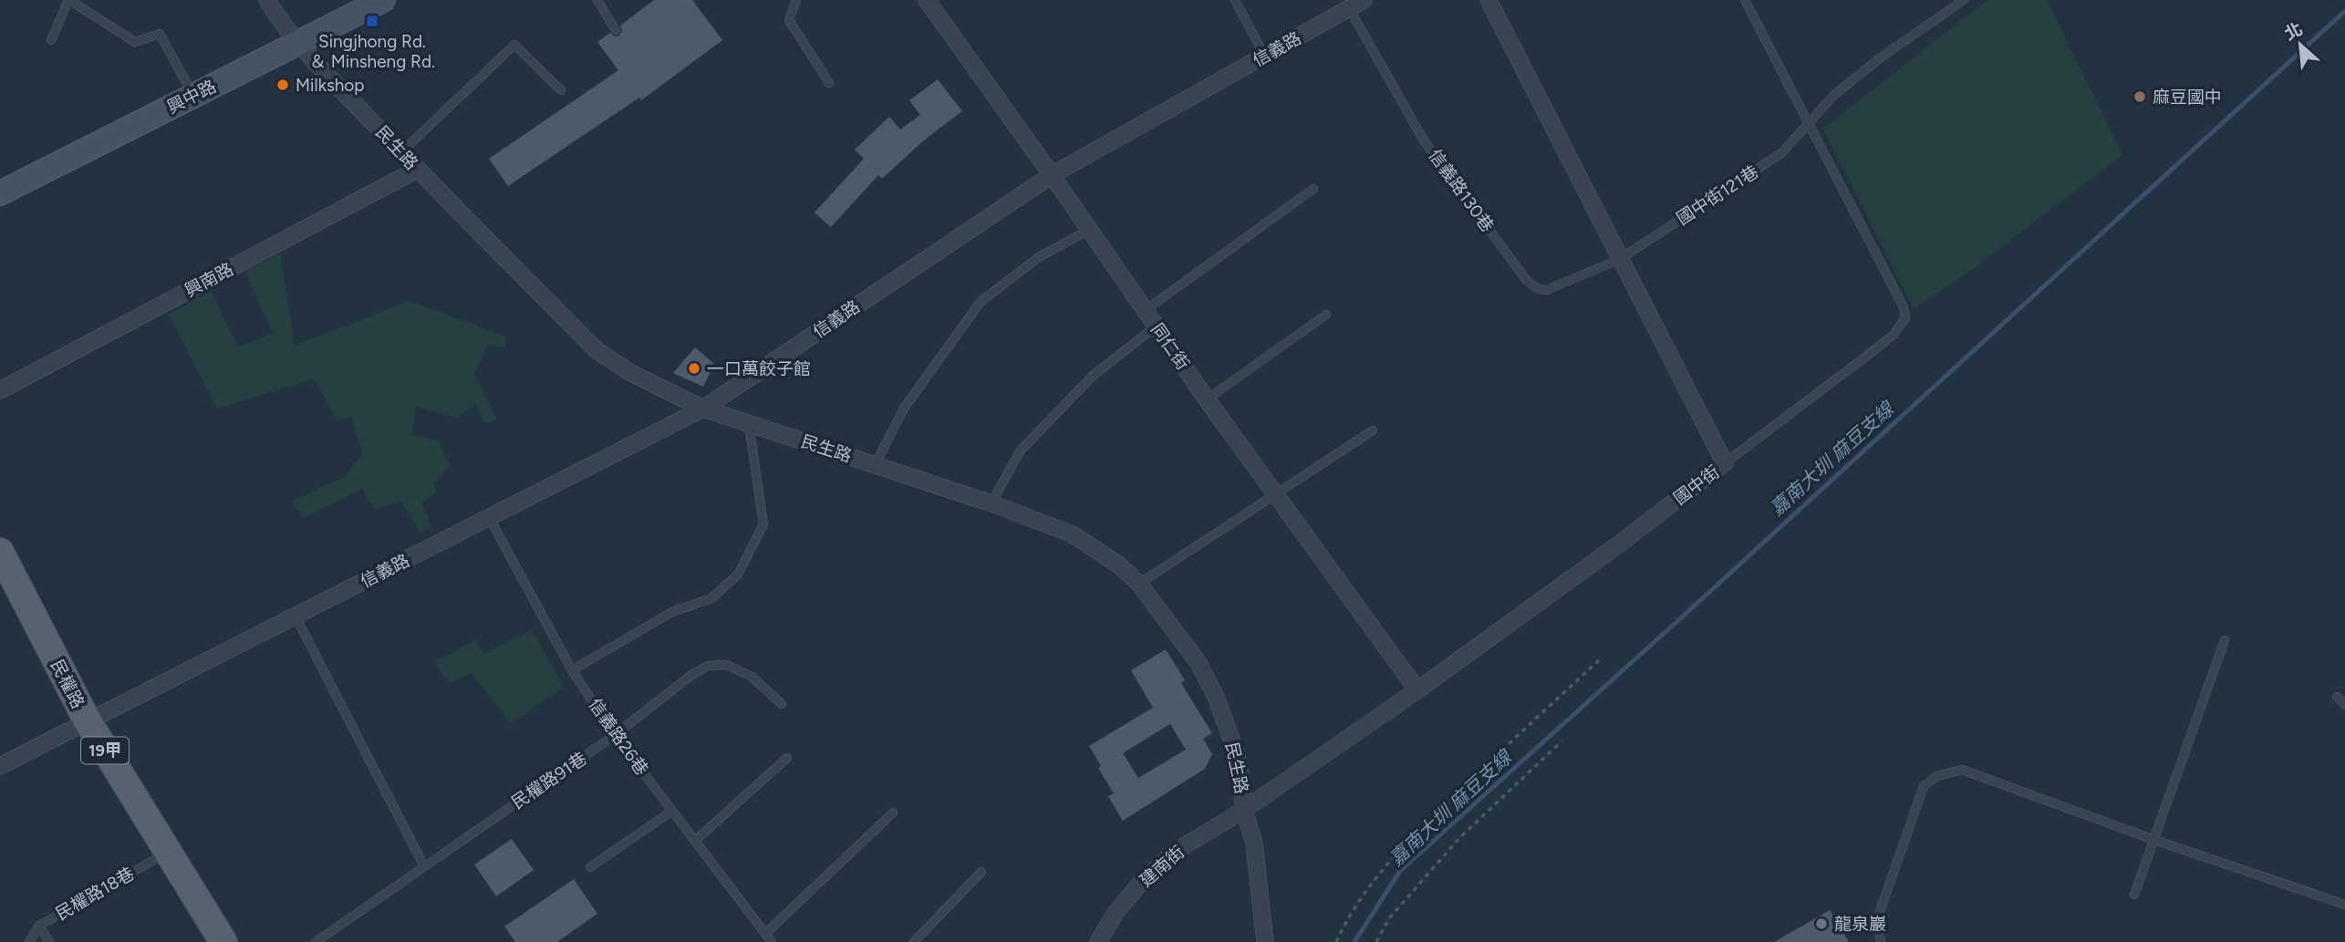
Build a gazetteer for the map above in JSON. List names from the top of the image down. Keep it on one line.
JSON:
{"streets":{"main road":["興中路","民權路","19甲"],"street":["信義路","民生路","興南路","同仁街","國中街","建南街"],"lane":["信義路130巷","國中街121巷","信義路26巷","民權路91巷","民權路18巷"]},"crossings":[["信義路","民生路"],["信義路","信義路130巷"],["信義路","同仁街"],["信義路","民權路"],["信義路","信義路26巷"],["興中路","民生路"],["民生路","興南路"],["民生路","國中街"],["民生路","建南街"],["信義路130巷","國中街121巷"],["信義路130巷","國中街"],["國中街121巷","國中街"],["同仁街","國中街"],["國中街","建南街"],["民權路","民權路18巷"],["信義路26巷","民權路91巷"]],"water":["嘉南大圳 麻豆支線"],"places":{"transit":["Singjhong Rd. ＆ Minsheng Rd."],"other":["Milkshop","麻豆國中","一口萬餃子館","龍泉巖"]},"north":"top left"}
